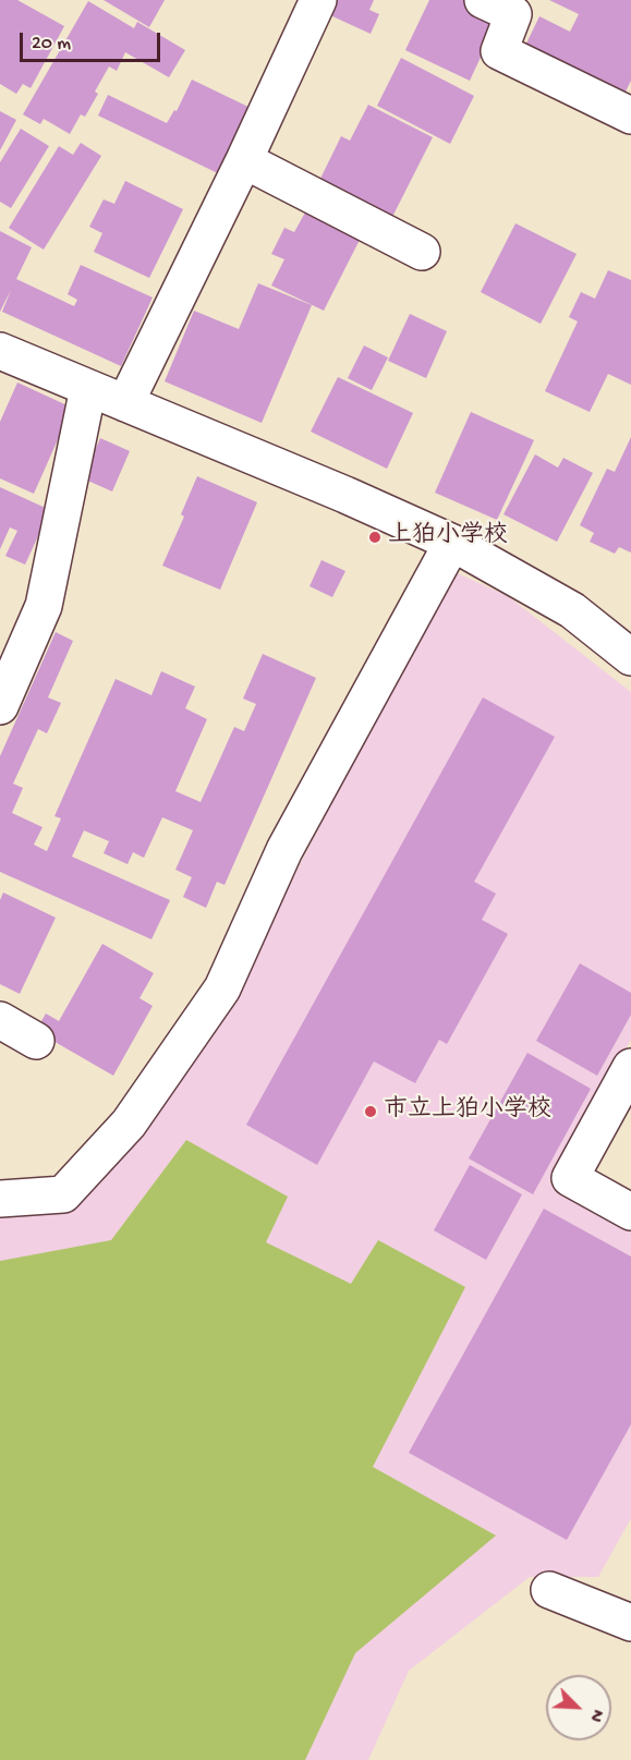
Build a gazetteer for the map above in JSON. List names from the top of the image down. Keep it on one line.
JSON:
{"places":["上狛小学校","市立上狛小学校"],"scale_bar":"20 m","north":"bottom right"}
